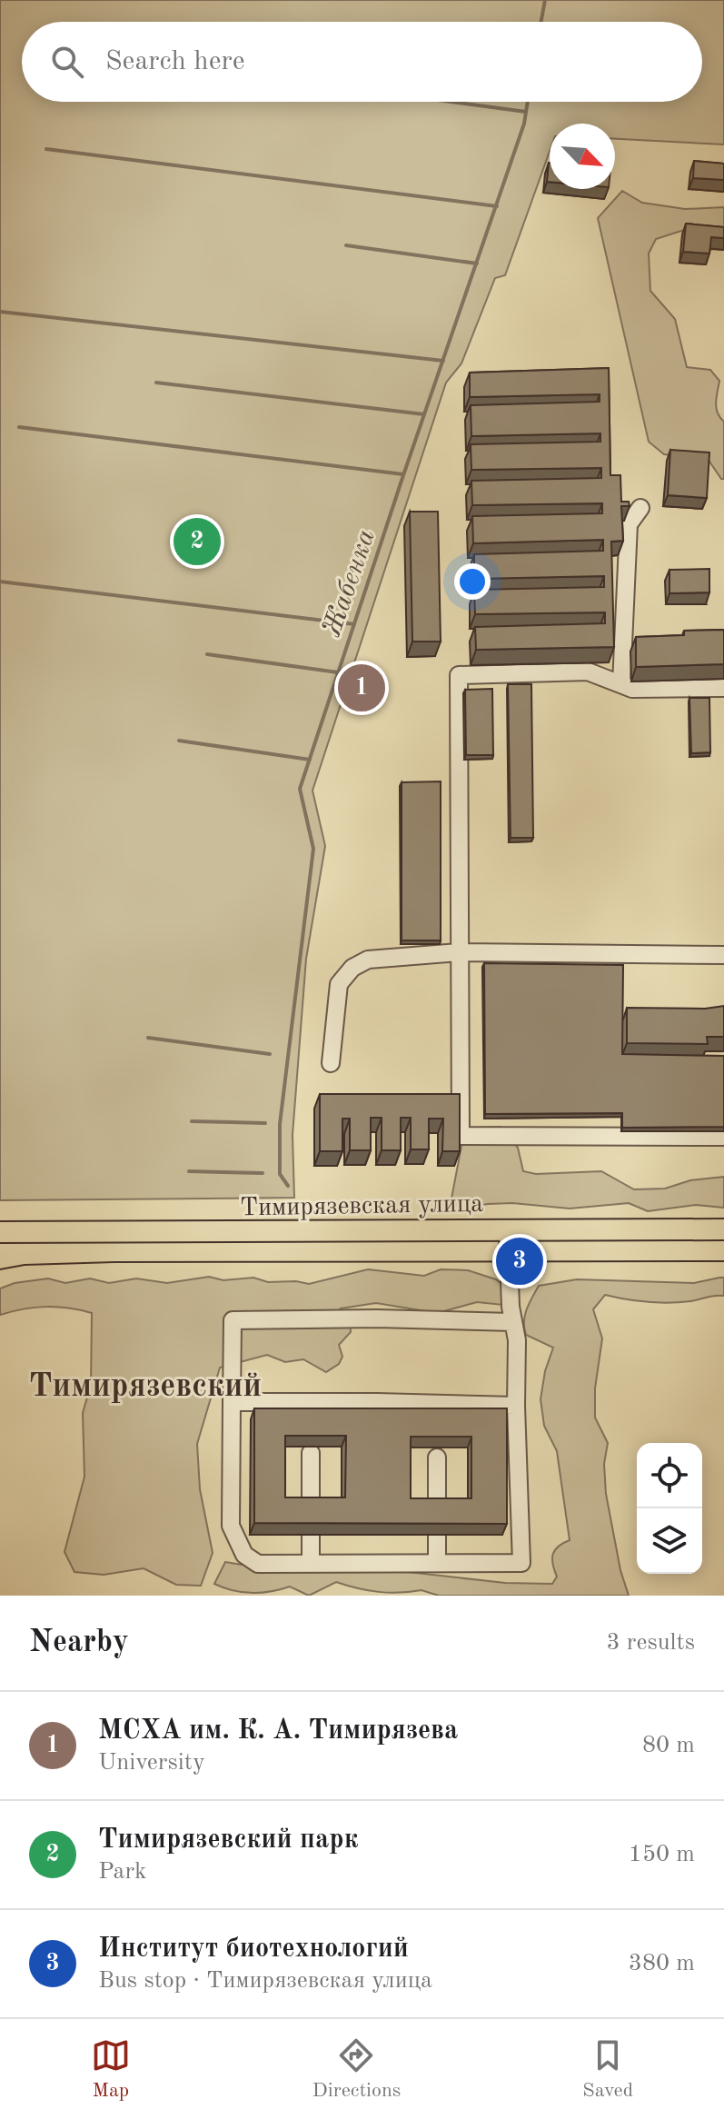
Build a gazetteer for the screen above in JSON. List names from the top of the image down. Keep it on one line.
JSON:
{"streets":{"main road":["Тимирязевская улица"]},"districts":["Тимирязевский"],"water":["Жабенка"],"north":"bottom right","page":{"search":"Search here","pins":["2","1","3"],"heading":["Nearby","3 results"],"list":[{"mark":"1","name":"МСХА им. К. А. Тимирязева","note":"University","value":"80 m"},{"mark":"2","name":"Тимирязевский парк","note":"Park","value":"150 m"},{"mark":"3","name":"Институт биотехнологий","note":"Bus stop · Тимирязевская улица","value":"380 m"}],"nav":["Map","Directions","Saved"]}}
